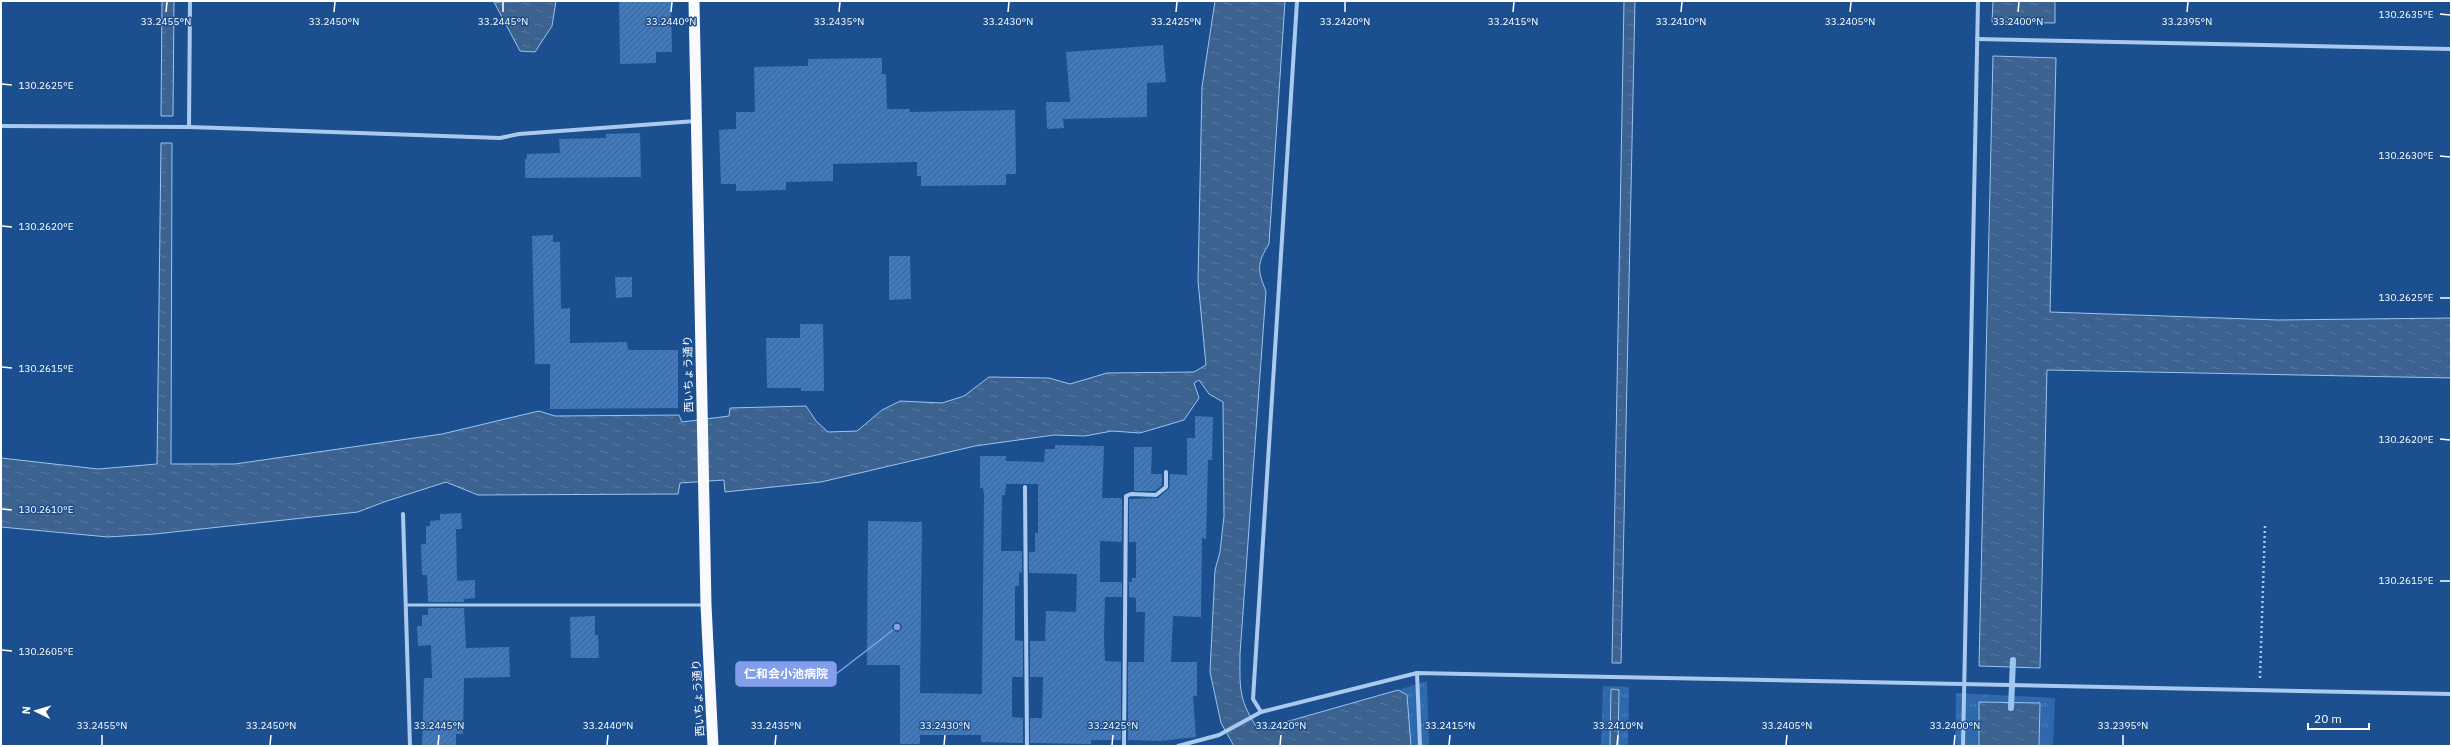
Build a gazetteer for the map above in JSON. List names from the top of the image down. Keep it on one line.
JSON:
{"streets":{"highway":["西いちょう通り"]},"places":["仁和会小池病院"],"scale_bar":"20 m","north":"left","coordinates":["130.2635°E","33.2455°N","33.2450°N","33.2445°N","33.2440°N","33.2435°N","33.2430°N","33.2425°N","33.2420°N","33.2415°N","33.2410°N","33.2405°N","33.2400°N","33.2395°N","130.2625°E","130.2630°E","130.2620°E","130.2615°E","130.2610°E","130.2605°E"]}
